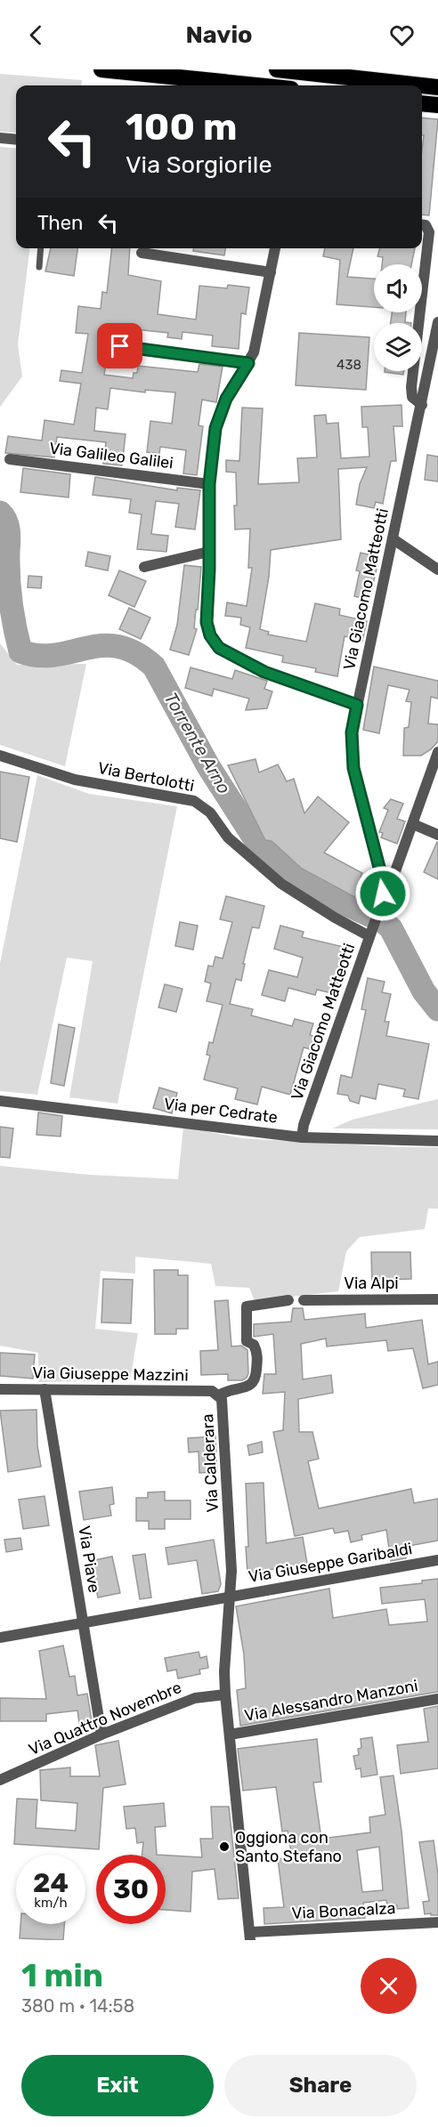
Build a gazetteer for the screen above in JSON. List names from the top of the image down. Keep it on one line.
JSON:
{"streets":{"street":["Via Galileo Galilei","Via Giacomo Matteotti","Via Bertolotti","Via per Cedrate","Via Alpi","Via Giuseppe Mazzini","Via Calderara","Via Piave","Via Giuseppe Garibaldi","Via Alessandro Manzoni","Via Quattro Novembre","Via Bonacalza"]},"crossings":[["Via Giacomo Matteotti","Via Bertolotti"],["Via Giacomo Matteotti","Via per Cedrate"],["Via Giuseppe Mazzini","Via Calderara"],["Via Giuseppe Mazzini","Via Piave"],["Via Calderara","Via Giuseppe Garibaldi"],["Via Piave","Via Giuseppe Garibaldi"],["Via Piave","Via Quattro Novembre"]],"water":["Torrente Arno"],"places":["Oggiona con Santo Stefano"],"house_numbers":["438"],"page":{"header":"Navio","turn":["100 m","Via Sorgiorile"],"then":"Then","speed":"24 km/h","limit":"30","heading":["1 min","380 m · 14:58"],"buttons":["Exit","Share"]}}
